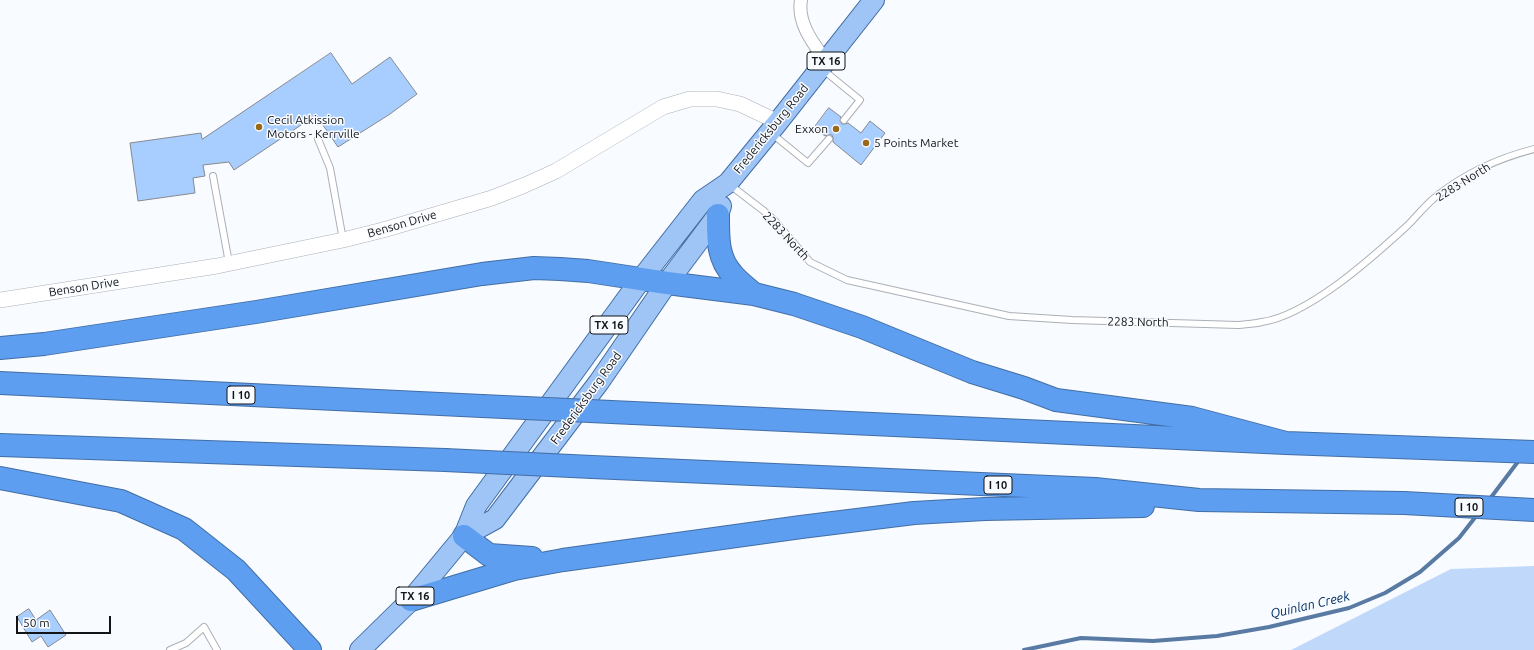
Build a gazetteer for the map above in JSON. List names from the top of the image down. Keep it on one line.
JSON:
{"streets":{"highway":["I 10"],"main road":["TX 16","Fredericksburg Road"],"street":["Benson Drive"],"lane":["2283 North"]},"crossings":[["Fredericksburg Road","2283 North"],["Fredericksburg Road","Benson Drive"]],"water":["Quinlan Creek"],"places":["Cecil Atkission Motors - Kerrville","Exxon","5 Points Market"],"scale_bar":"50 m"}
